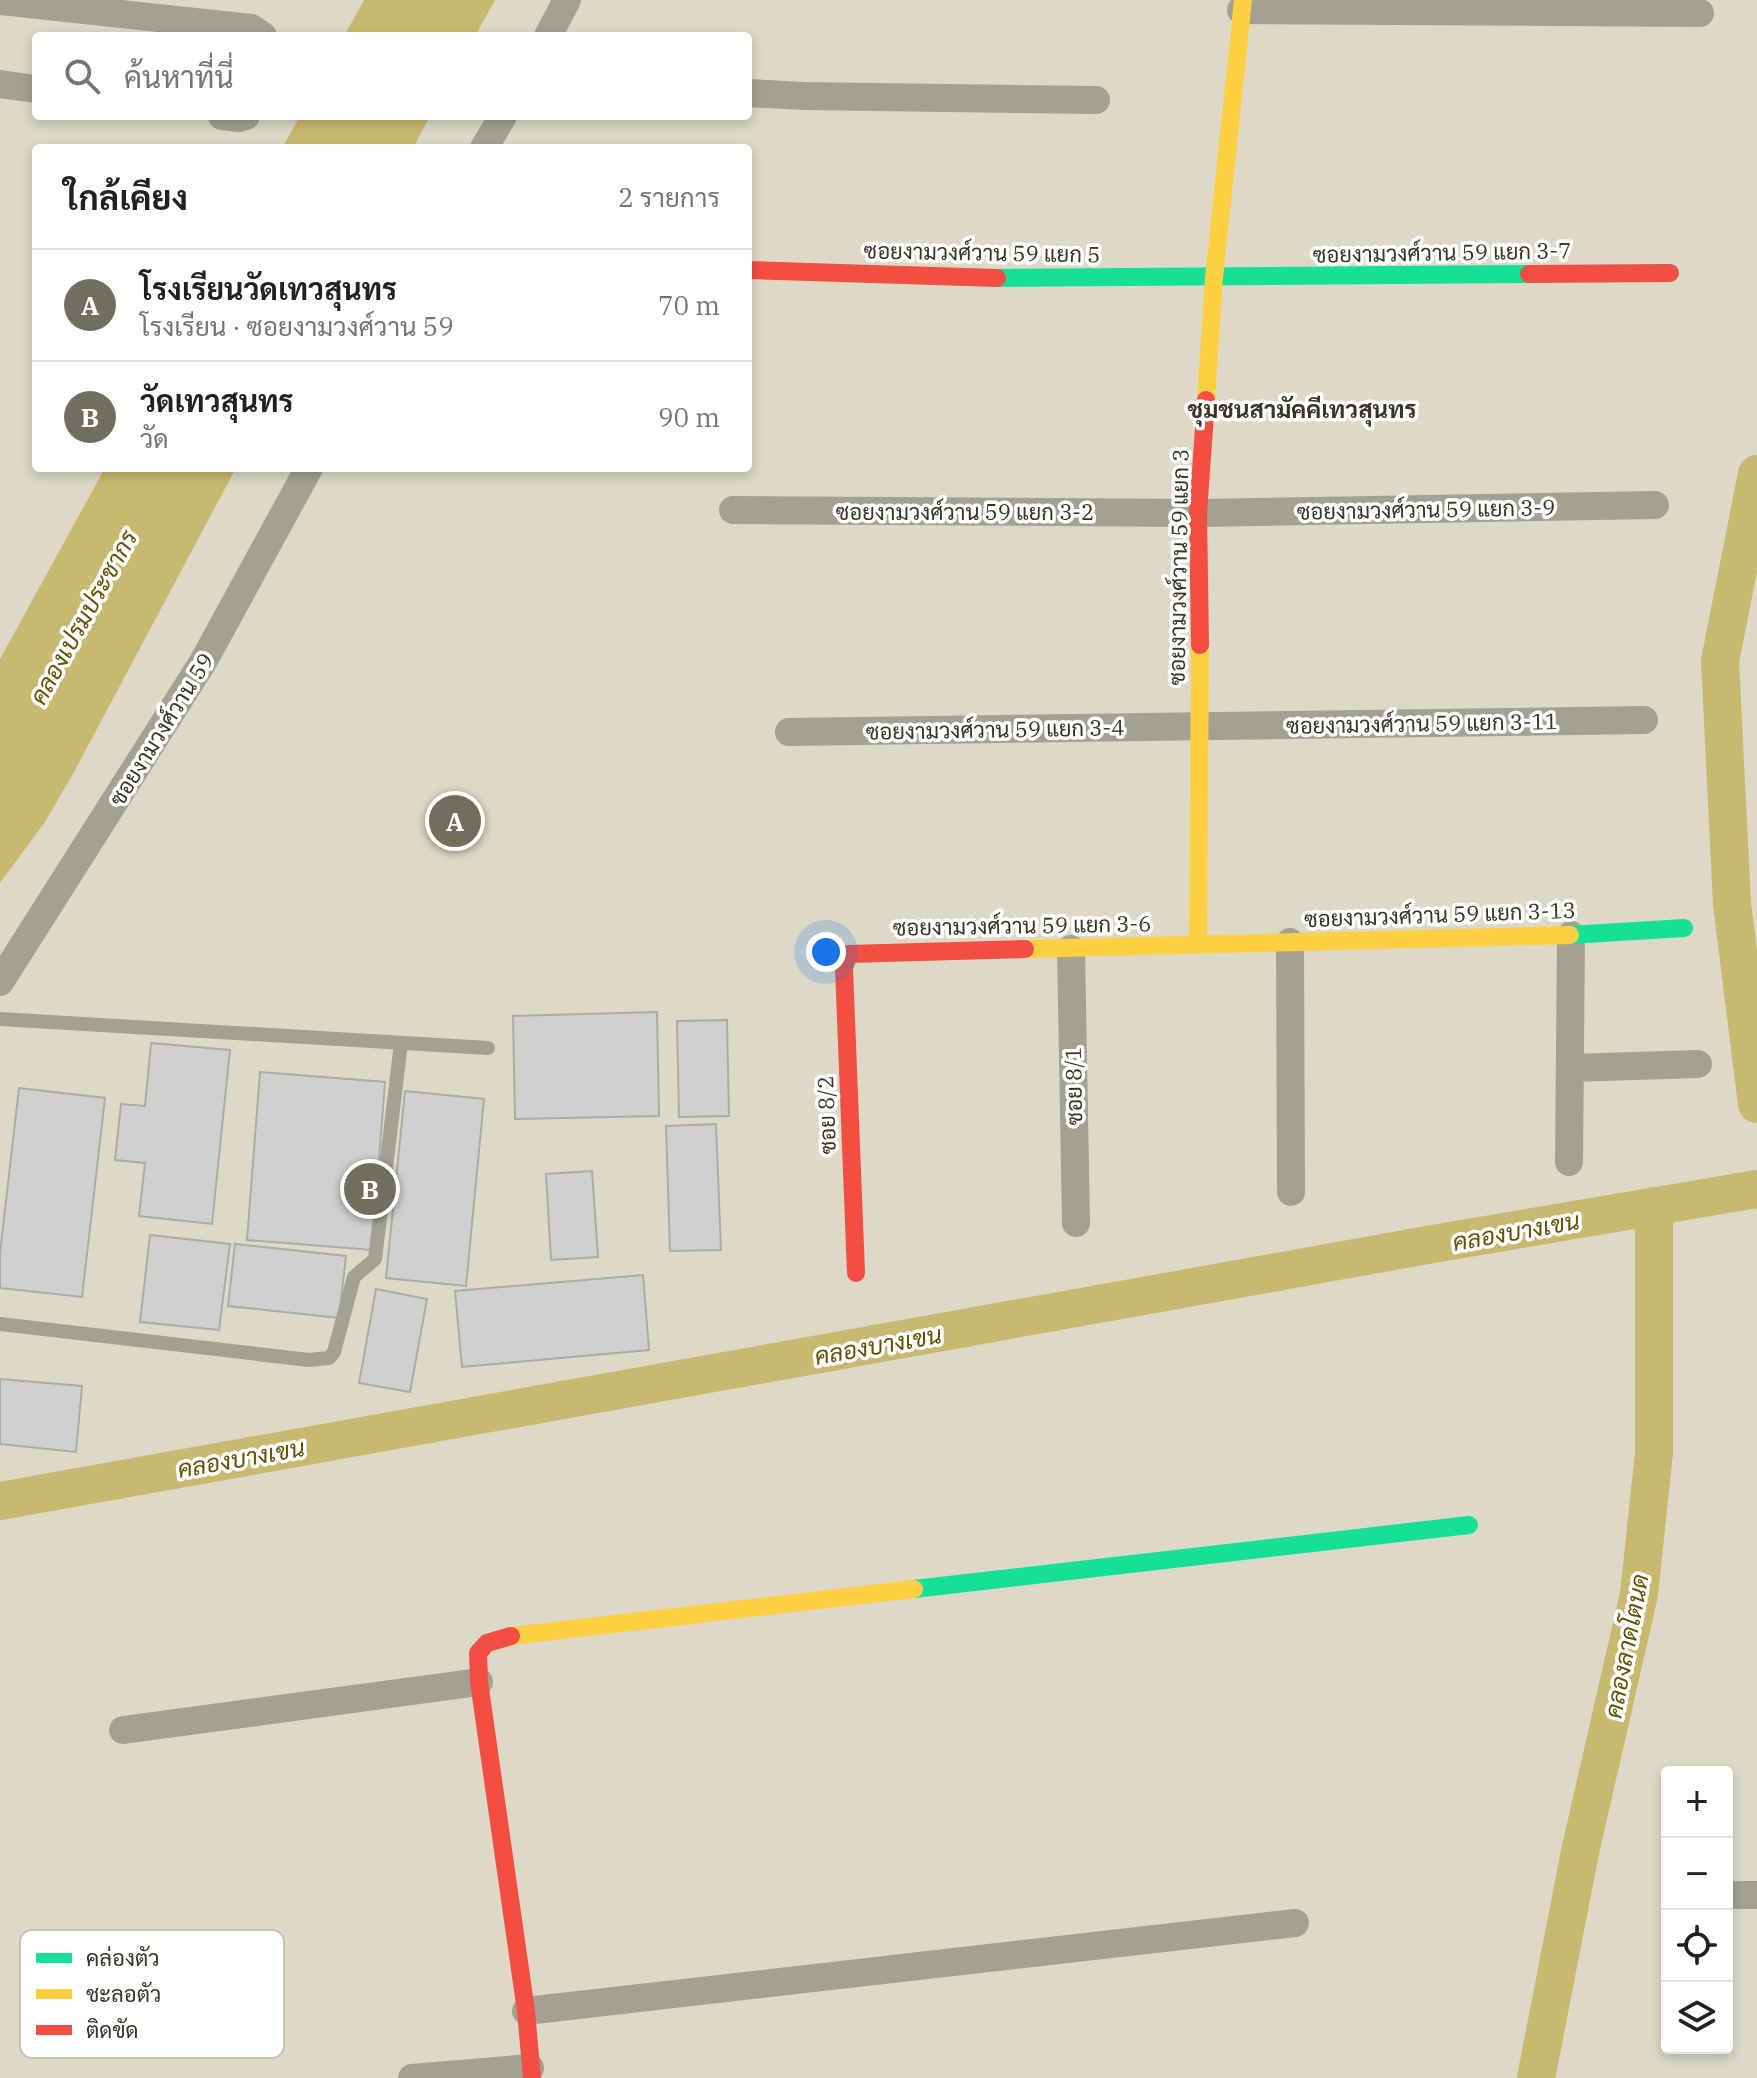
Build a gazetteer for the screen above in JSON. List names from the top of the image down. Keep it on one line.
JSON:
{"streets":{"street":["ซอยงามวงศ์วาน 59 แยก 5","ซอยงามวงศ์วาน 59 แยก 3-7","ซอยงามวงศ์วาน 59 แยก 3-9","ซอยงามวงศ์วาน 59 แยก 3-2","ซอยงามวงศ์วาน 59 แยก 3","ซอยงามวงศ์วาน 59 แยก 3-11","ซอยงามวงศ์วาน 59","ซอยงามวงศ์วาน 59 แยก 3-4","ซอยงามวงศ์วาน 59 แยก 3-13","ซอยงามวงศ์วาน 59 แยก 3-6","ซอย 8/1","ซอย 8/2"]},"crossings":[["ซอยงามวงศ์วาน 59 แยก 5","ซอยงามวงศ์วาน 59 แยก 3-7"],["ซอยงามวงศ์วาน 59 แยก 5","ซอยงามวงศ์วาน 59 แยก 3"],["ซอยงามวงศ์วาน 59 แยก 3-7","ซอยงามวงศ์วาน 59 แยก 3"],["ซอยงามวงศ์วาน 59 แยก 3-9","ซอยงามวงศ์วาน 59 แยก 3-2"],["ซอยงามวงศ์วาน 59 แยก 3-9","ซอยงามวงศ์วาน 59 แยก 3"],["ซอยงามวงศ์วาน 59 แยก 3-2","ซอยงามวงศ์วาน 59 แยก 3"],["ซอยงามวงศ์วาน 59 แยก 3","ซอยงามวงศ์วาน 59 แยก 3-11"],["ซอยงามวงศ์วาน 59 แยก 3","ซอยงามวงศ์วาน 59 แยก 3-4"],["ซอยงามวงศ์วาน 59 แยก 3","ซอยงามวงศ์วาน 59 แยก 3-13"],["ซอยงามวงศ์วาน 59 แยก 3","ซอยงามวงศ์วาน 59 แยก 3-6"],["ซอยงามวงศ์วาน 59 แยก 3-11","ซอยงามวงศ์วาน 59 แยก 3-4"],["ซอยงามวงศ์วาน 59 แยก 3-13","ซอยงามวงศ์วาน 59 แยก 3-6"],["ซอยงามวงศ์วาน 59 แยก 3-6","ซอย 8/1"],["ซอยงามวงศ์วาน 59 แยก 3-6","ซอย 8/2"]],"districts":["ชุมชนสามัคคีเทวสุนทร"],"water":["คลองเปรมประชากร","คลองบางเขน","คลองลาดโตนด"],"legend":["คล่องตัว","ชะลอตัว","ติดขัด"],"page":{"search":"ค้นหาที่นี่","heading":["ใกล้เคียง","2 รายการ"],"list":[{"mark":"A","name":"โรงเรียนวัดเทวสุนทร","note":"โรงเรียน · ซอยงามวงศ์วาน 59","value":"70 m"},{"mark":"B","name":"วัดเทวสุนทร","note":"วัด","value":"90 m"}],"pins":["A","B"],"map_buttons":["+","−"]}}
